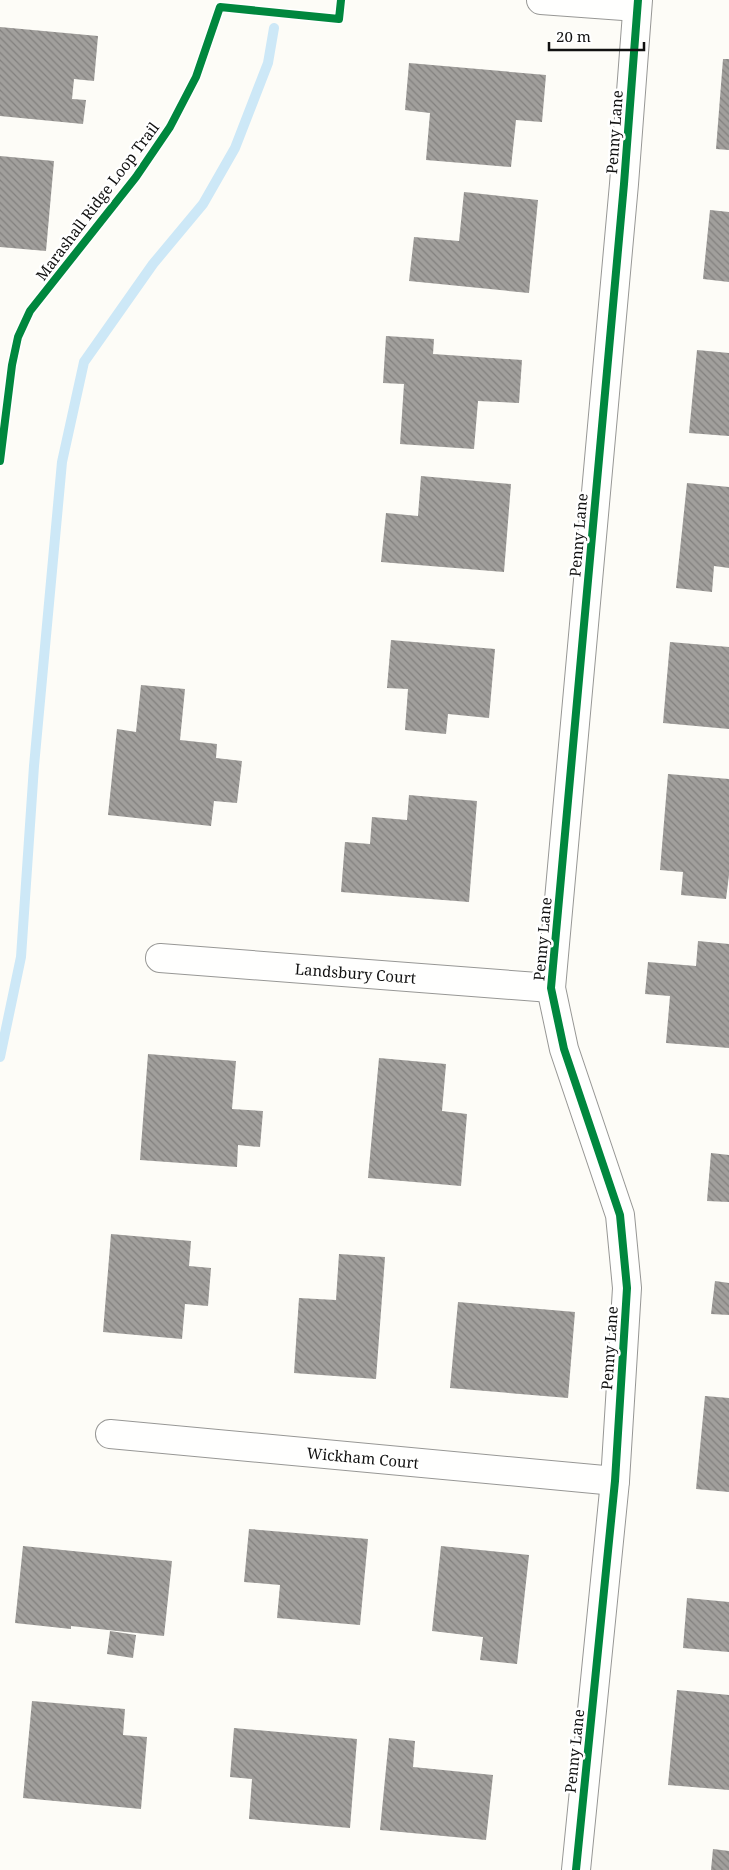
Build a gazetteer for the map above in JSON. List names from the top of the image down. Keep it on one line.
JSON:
{"streets":{"street":["Penny Lane","Landsbury Court","Wickham Court"],"cycle path":["Marashall Ridge Loop Trail"]},"crossings":[["Penny Lane","Landsbury Court"],["Penny Lane","Wickham Court"]],"scale_bar":"20 m"}
